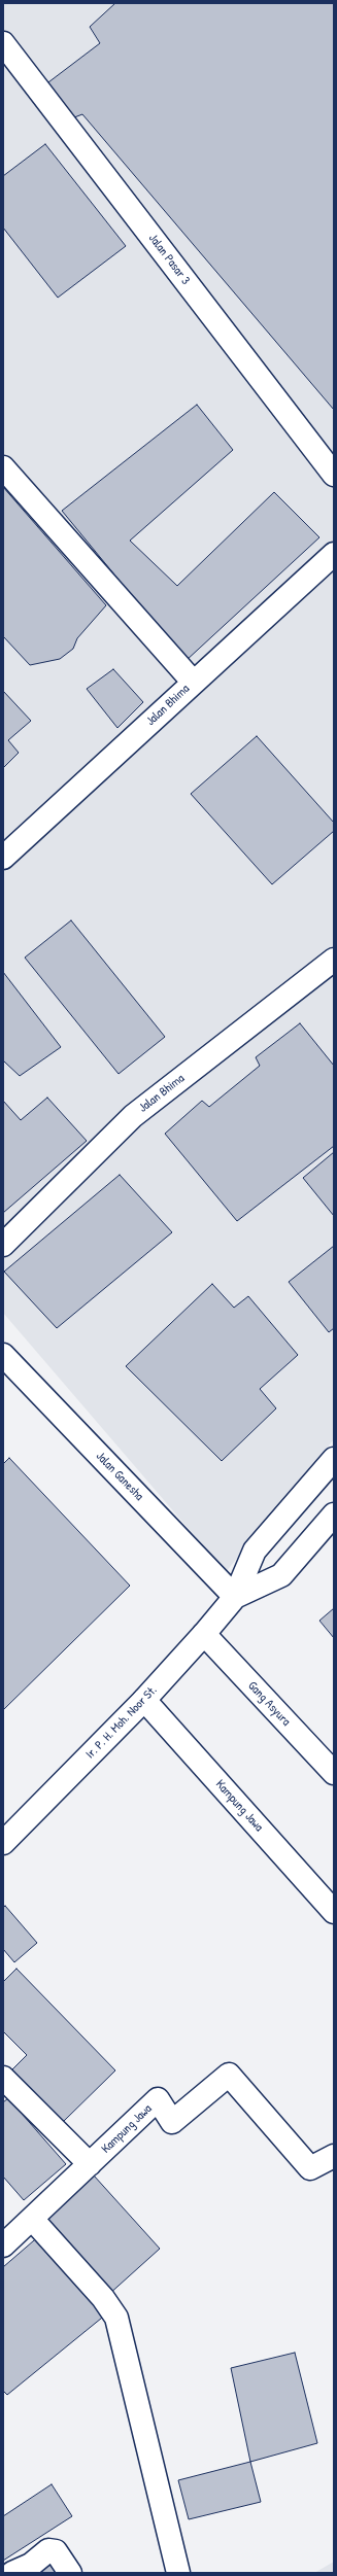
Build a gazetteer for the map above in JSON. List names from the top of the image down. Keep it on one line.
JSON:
{"streets":{"street":["Jalan Pasar 3","Jalan Bhima","Jalan Ganesha","Gang Asyura","Ir. P. H. Moh. Noor St.","Kampung Jawa"]},"crossings":[["Jalan Ganesha","Ir. P. H. Moh. Noor St."],["Gang Asyura","Ir. P. H. Moh. Noor St."],["Ir. P. H. Moh. Noor St.","Kampung Jawa"]]}
